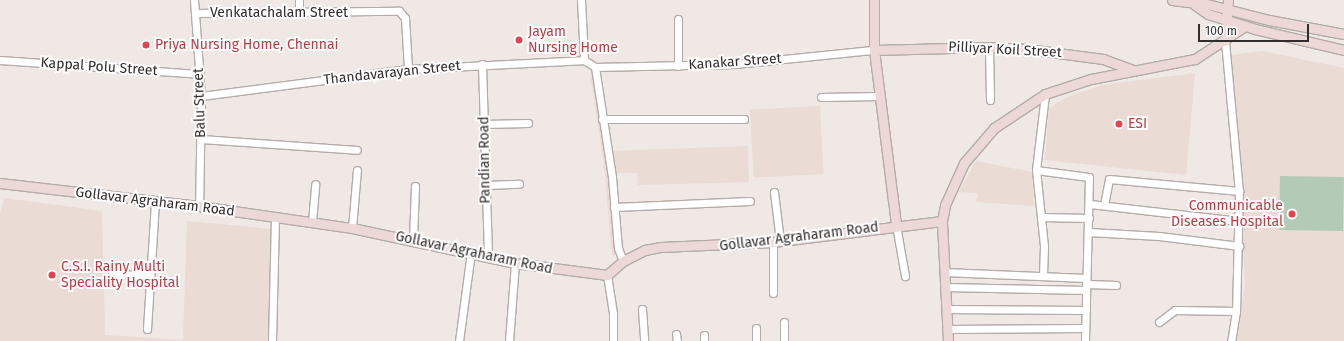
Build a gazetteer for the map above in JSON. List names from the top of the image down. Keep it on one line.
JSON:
{"streets":{"street":["Venkatachalam Street","Pilliyar Koil Street","Kanakar Street","Kappal Polu Street","Thandavarayan Street","Balu Street","Pandian Road","Gollavar Agraharam Road"]},"crossings":[["Venkatachalam Street","Thandavarayan Street"],["Venkatachalam Street","Balu Street"],["Pilliyar Koil Street","Kanakar Street"],["Kappal Polu Street","Balu Street"],["Thandavarayan Street","Balu Street"],["Thandavarayan Street","Pandian Road"],["Balu Street","Gollavar Agraharam Road"],["Pandian Road","Gollavar Agraharam Road"]],"places":["Jayam Nursing Home","Priya Nursing Home, Chennai","ESI","Communicable Diseases Hospital","C.S.I. Rainy Multi Speciality Hospital"],"scale_bar":"100 m"}
